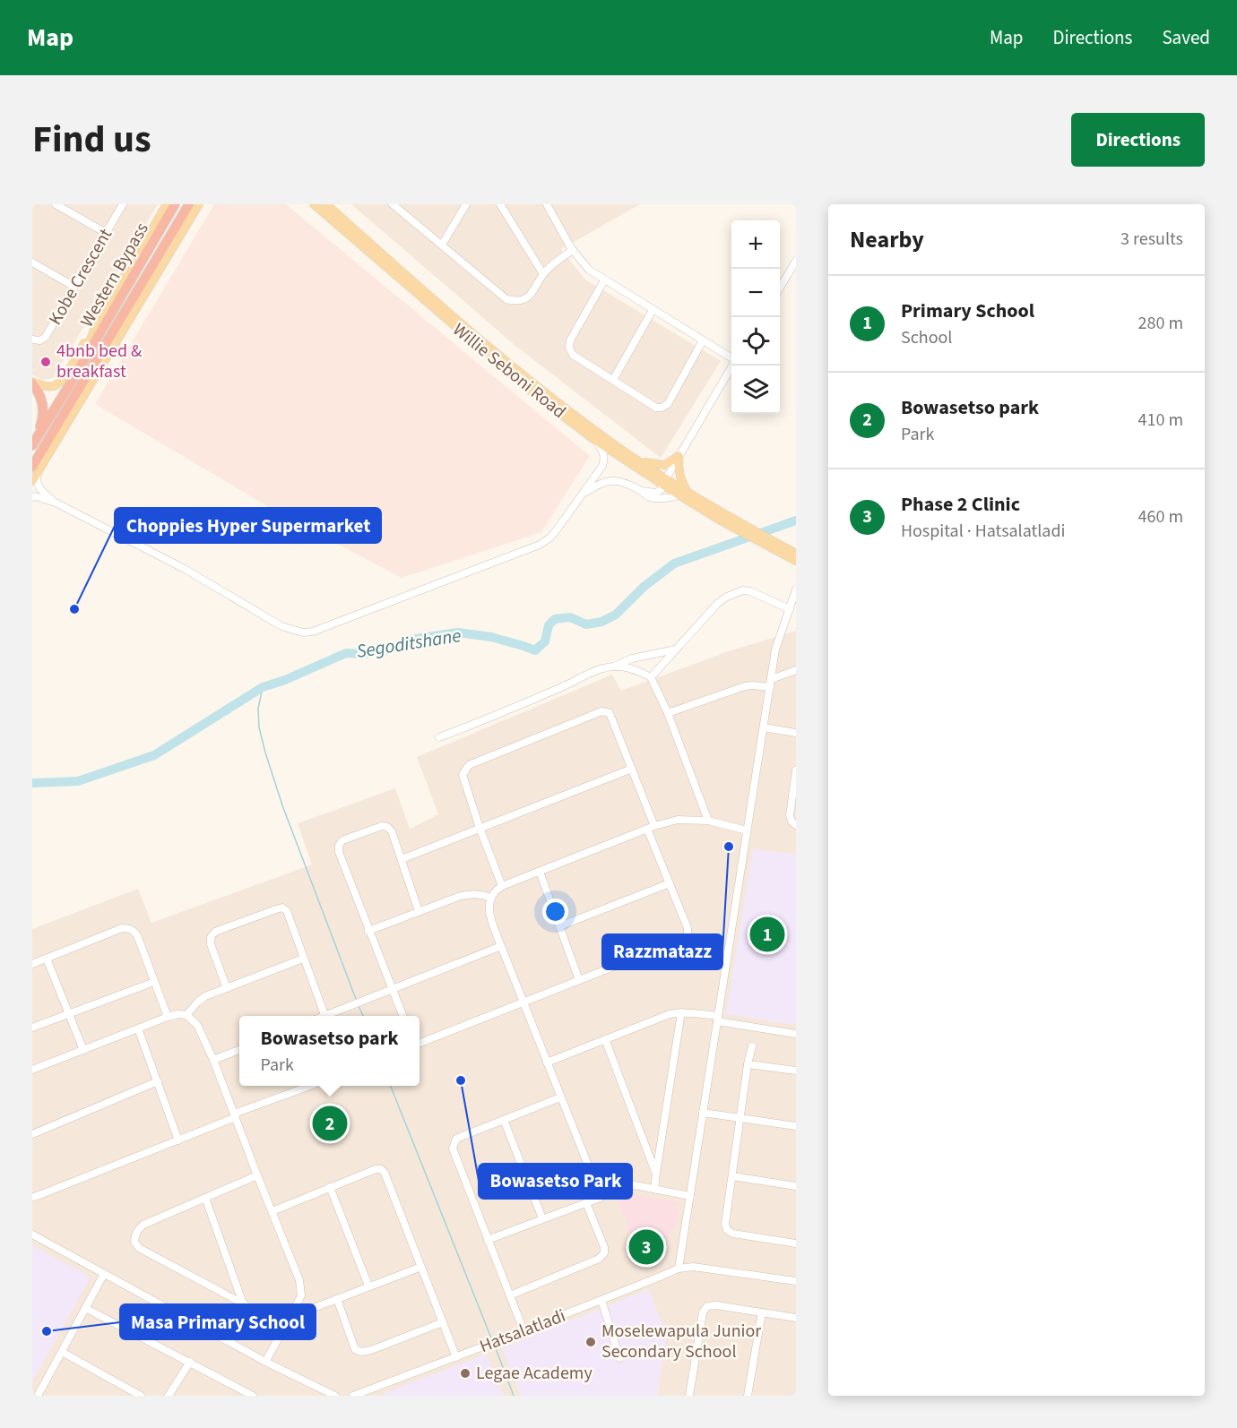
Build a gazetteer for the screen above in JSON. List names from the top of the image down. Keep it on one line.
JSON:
{"streets":{"highway":["Western Bypass"],"main road":["Willie Seboni Road"],"street":["Kobe Crescent","Hatsalatladi"]},"water":["Segoditshane"],"places":["4bnb bed & breakfast","Choppies Hyper Supermarket","Razzmatazz","Bowasetso Park","Masa Primary School","Moselewapula Junior Secondary School","Legae Academy"],"page":{"header":"Map","nav":["Map","Directions","Saved"],"title":"Find us","buttons":"Directions","heading":["Nearby","3 results"],"map_buttons":["+","−"],"list":[{"mark":"1","name":"Primary School","note":"School","value":"280 m"},{"mark":"2","name":"Bowasetso park","note":"Park","value":"410 m"},{"mark":"3","name":"Phase 2 Clinic","note":"Hospital · Hatsalatladi","value":"460 m"}],"pins":["1","2","3"],"popup":["Bowasetso park","Park"]}}
